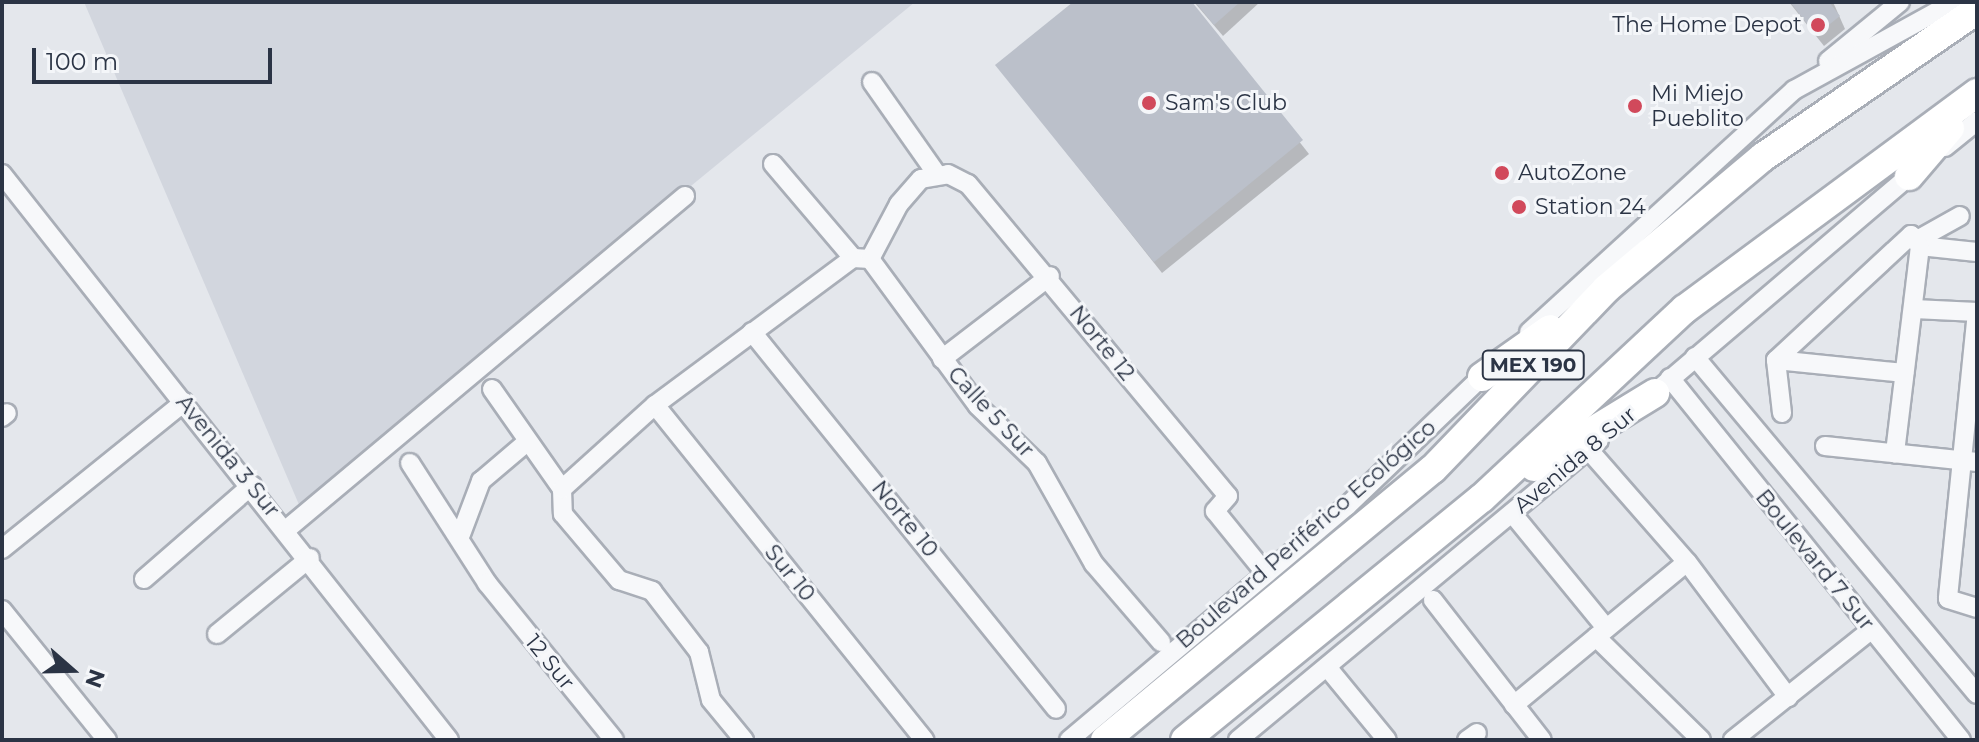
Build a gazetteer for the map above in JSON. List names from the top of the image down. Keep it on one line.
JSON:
{"streets":{"highway":["MEX 190","Boulevard Periférico Ecológico"],"street":["Norte 12","Calle 5 Sur","Avenida 3 Sur","Avenida 8 Sur","Norte 10","Boulevard 7 Sur","Sur 10","12 Sur"]},"crossings":[["Norte 12","Boulevard Periférico Ecológico"],["Avenida 8 Sur","Boulevard 7 Sur"]],"places":["The Home Depot","Sam's Club","Mi Miejo Pueblito","AutoZone","Station 24"],"scale_bar":"100 m","north":"right"}
